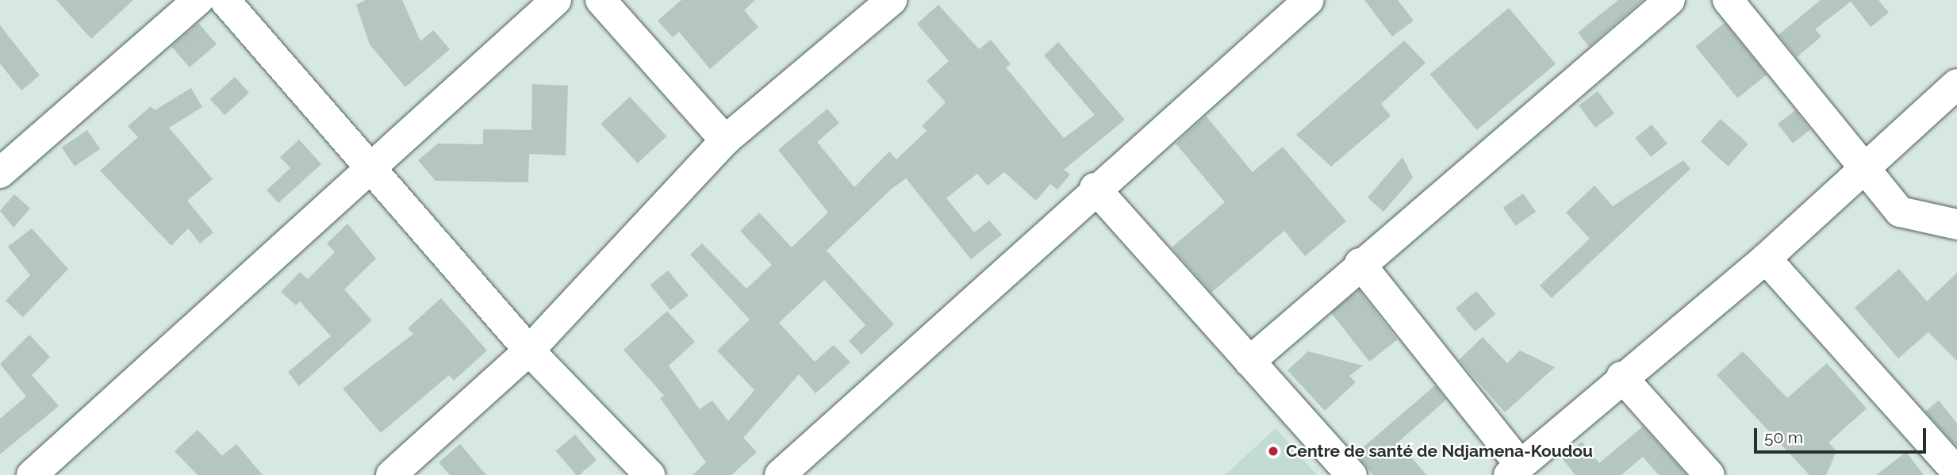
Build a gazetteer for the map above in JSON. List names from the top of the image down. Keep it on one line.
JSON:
{"places":["Centre de santé de Ndjamena-Koudou"],"scale_bar":"50 m"}
